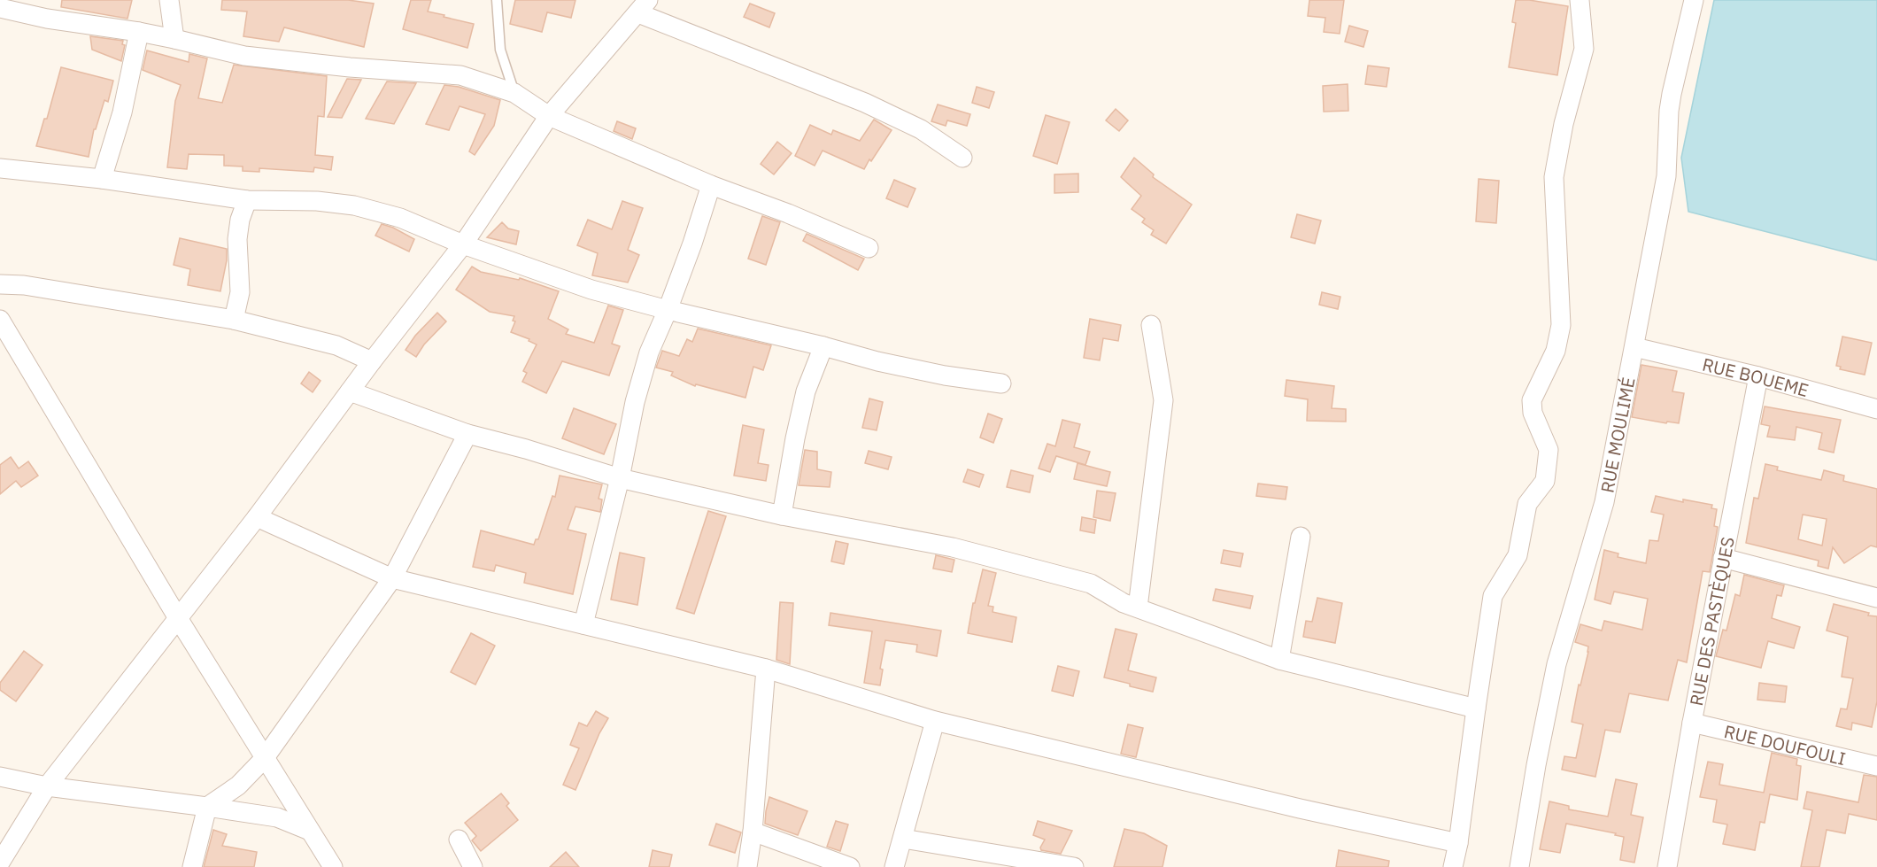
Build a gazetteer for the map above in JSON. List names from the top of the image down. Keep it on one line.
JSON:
{"streets":{"street":["RUE BOUEME","RUE MOULIMÉ","RUE DES PASTÈQUES","RUE DOUFOULI"]},"crossings":[["RUE BOUEME","RUE MOULIMÉ"],["RUE BOUEME","RUE DES PASTÈQUES"],["RUE DES PASTÈQUES","RUE DOUFOULI"]]}
